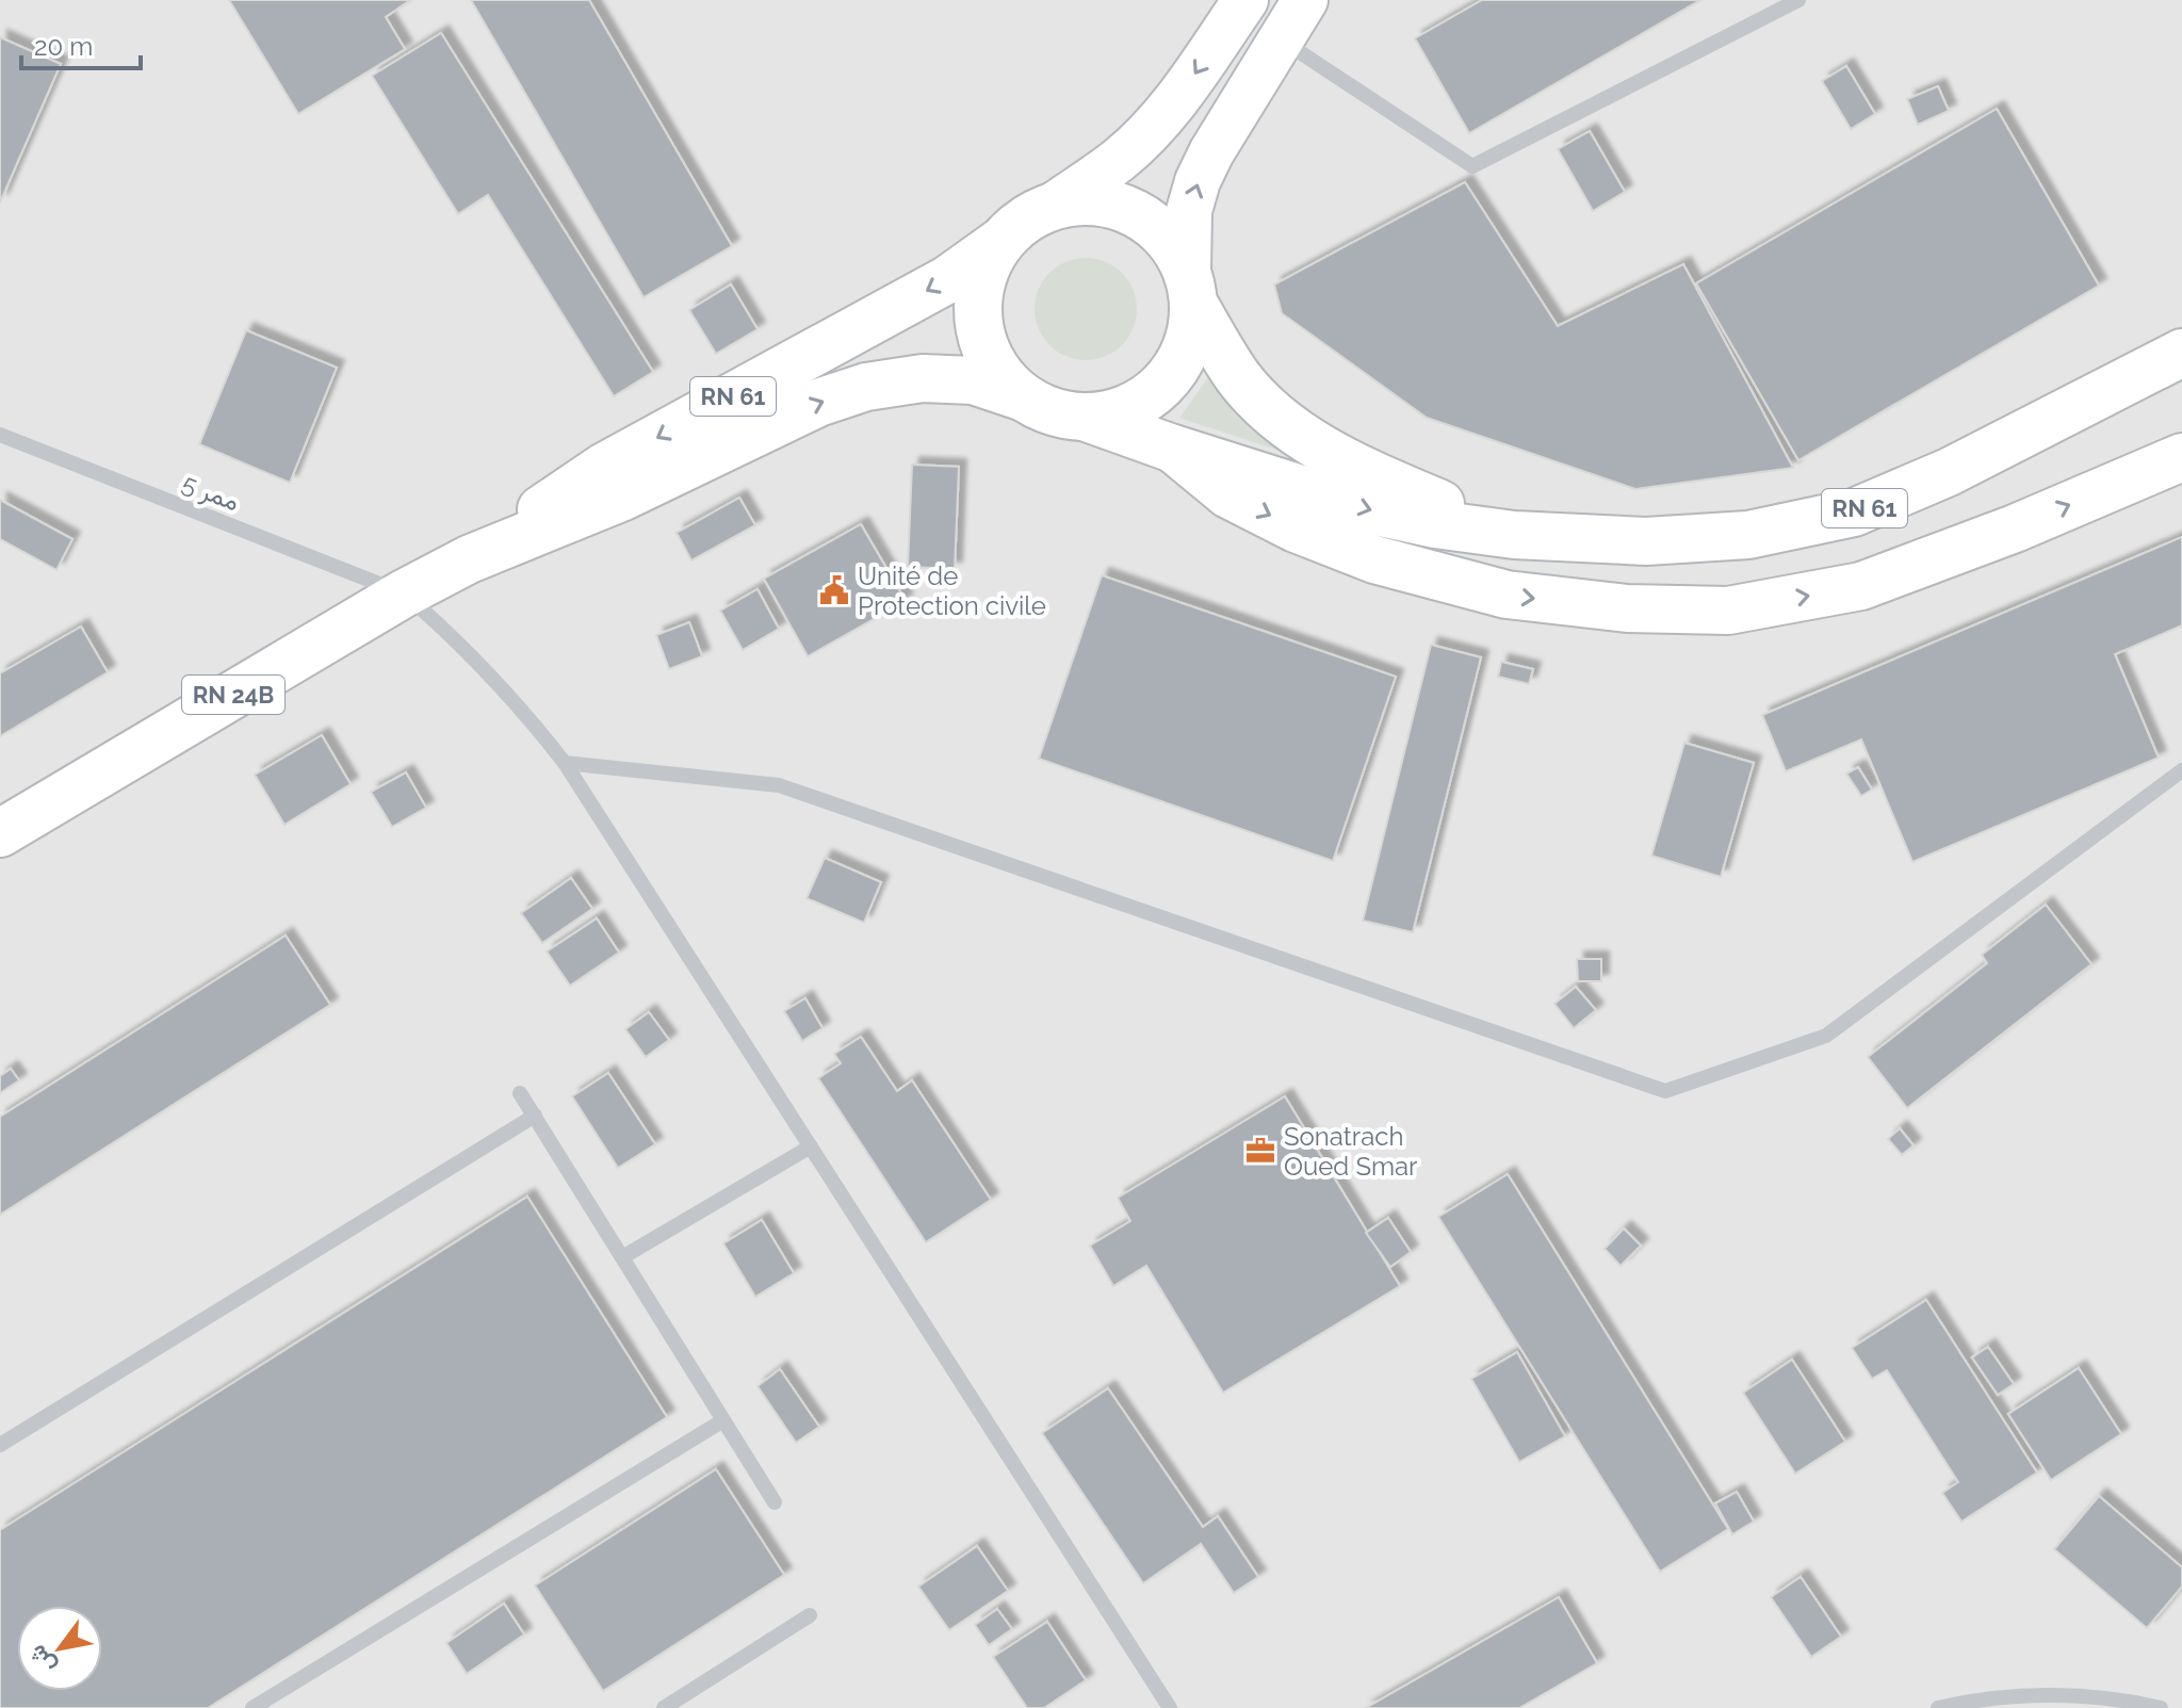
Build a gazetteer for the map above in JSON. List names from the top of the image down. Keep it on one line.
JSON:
{"streets":{"main road":["RN 61","RN 24B"],"lane":["ممر 5"]},"crossings":[["RN 61","RN 24B"],["ممر 5","RN 24B"]],"places":{"public building":["Unité de Protection civile"],"office":["Sonatrach Oued Smar"]},"scale_bar":"20 m","north":"bottom left"}
